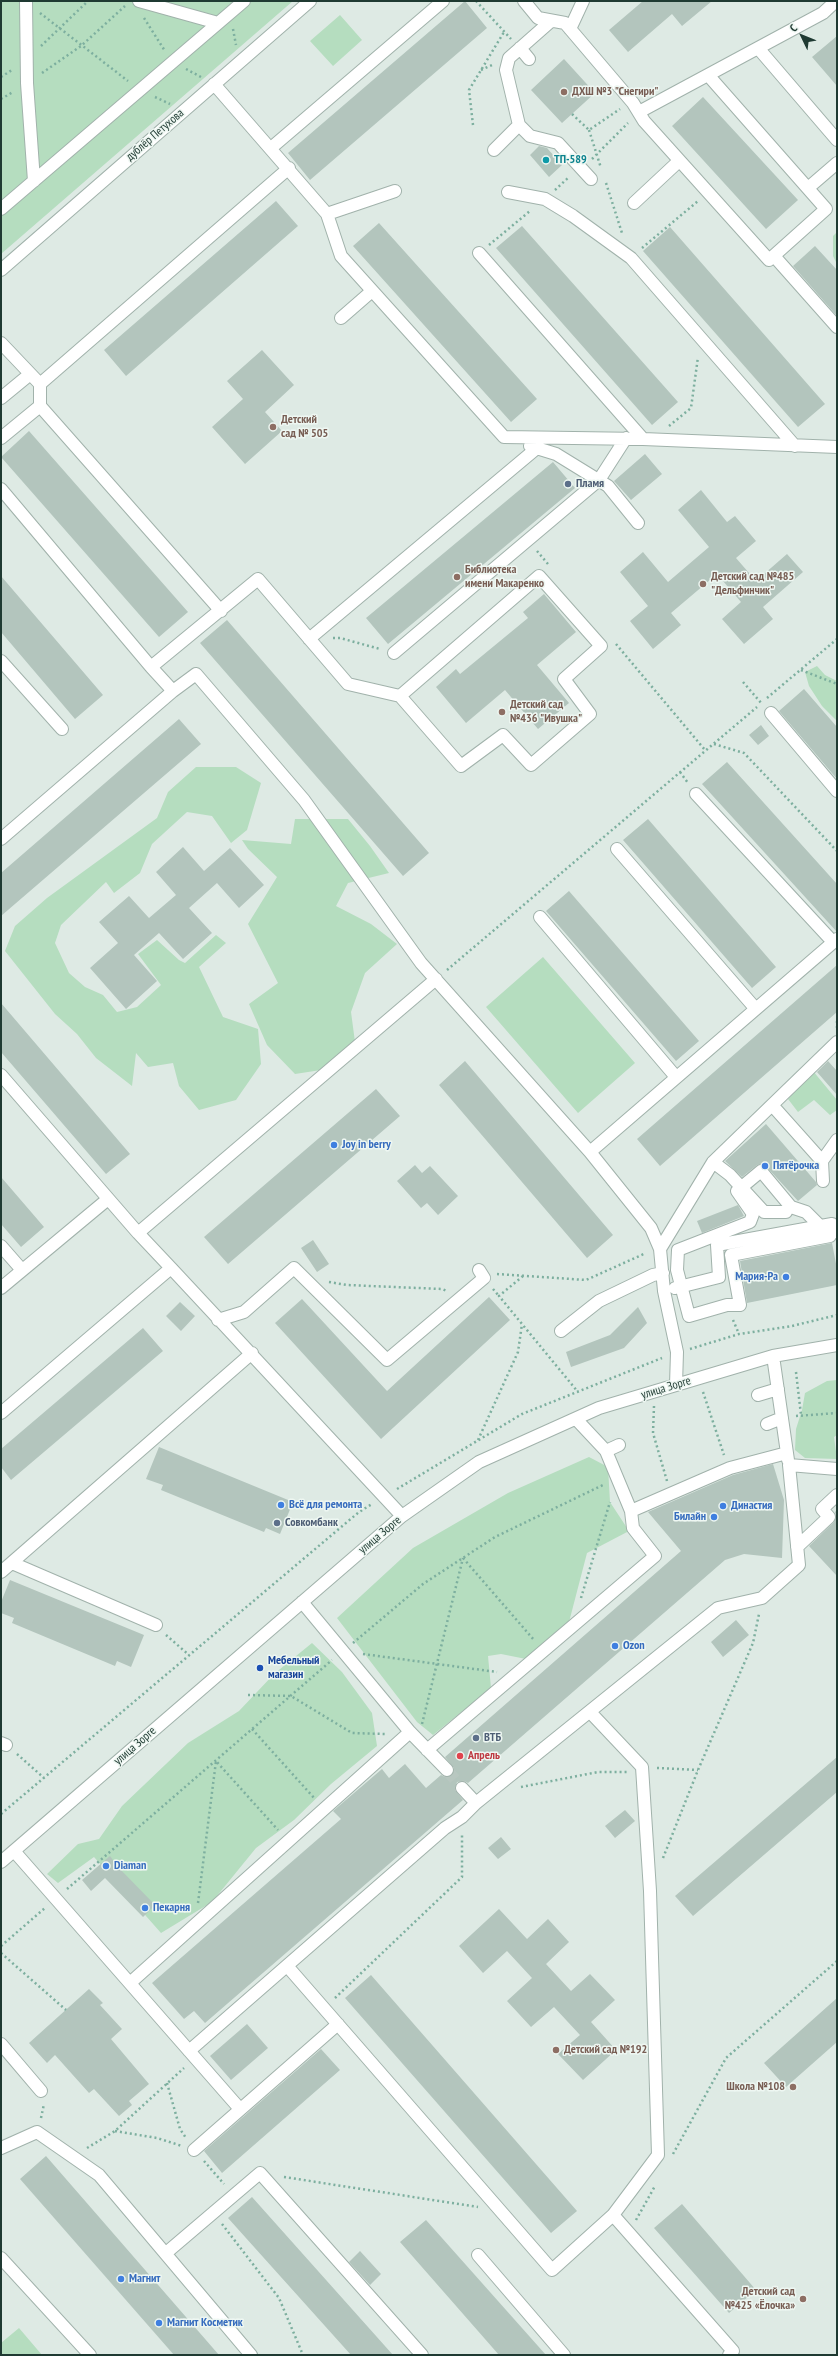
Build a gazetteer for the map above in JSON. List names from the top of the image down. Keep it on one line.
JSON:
{"streets":{"street":["дублёр Петухова","улица Зорге"]},"places":["ДХШ №3 \"Снегири\"","ТП-589","Детский сад № 505","Пламя","Библиотека имени Макаренко","Детский сад №485 \"Дельфинчик\"","Детский сад №436 \"Ивушка\"","Joy in berry","Пятёрочка","Мария-Ра","Всё для ремонта","Династия","Билайн","Совкомбанк","Ozon","Мебельный магазин","ВТБ","Апрель","Diaman","Пекарня","Детский сад №192","Школа №108","Магнит","Детский сад №425 «Ёлочка»","Магнит Косметик"],"north":"top left"}
